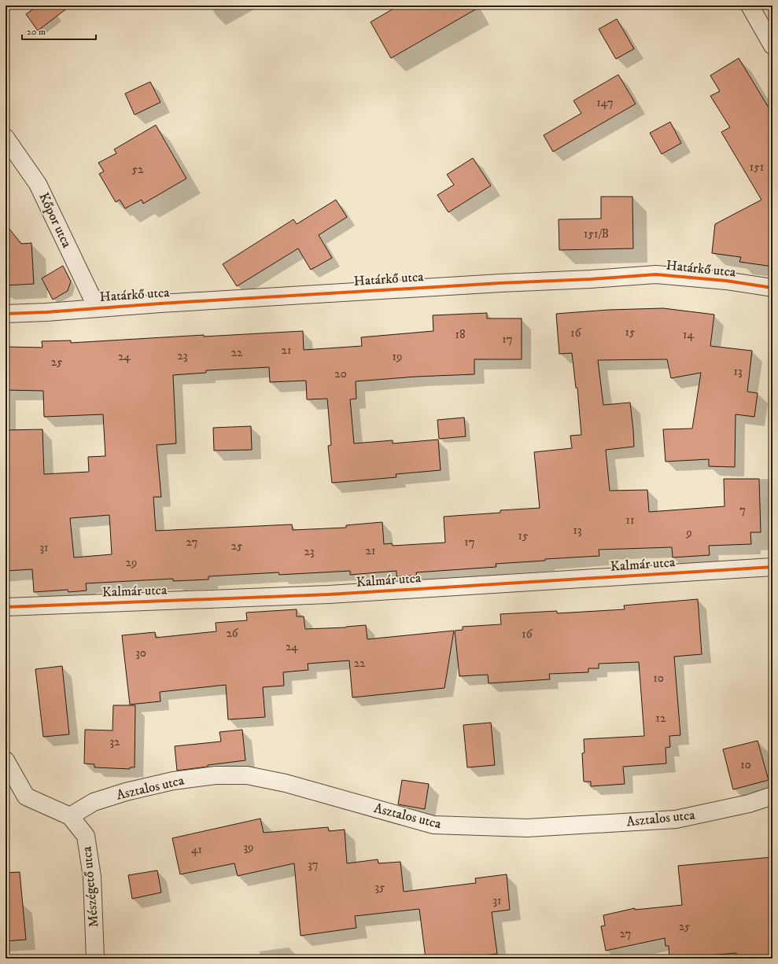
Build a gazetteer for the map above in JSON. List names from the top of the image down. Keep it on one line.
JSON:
{"streets":{"street":["Kőpor utca","Határkő utca","Kalmár utca","Asztalos utca","Mészégető utca"]},"crossings":[["Kőpor utca","Határkő utca"],["Asztalos utca","Mészégető utca"]],"house_numbers":["147","151","52","151/B","15","16","18","14","17","21","22","23","24","19","25","13","20","7","11","13","9","15","27","17","25","31","21","23","29","26","16","24","30","22","10","12","32","10","39","41","37","35","31","25","27"],"scale_bar":"20 m"}
